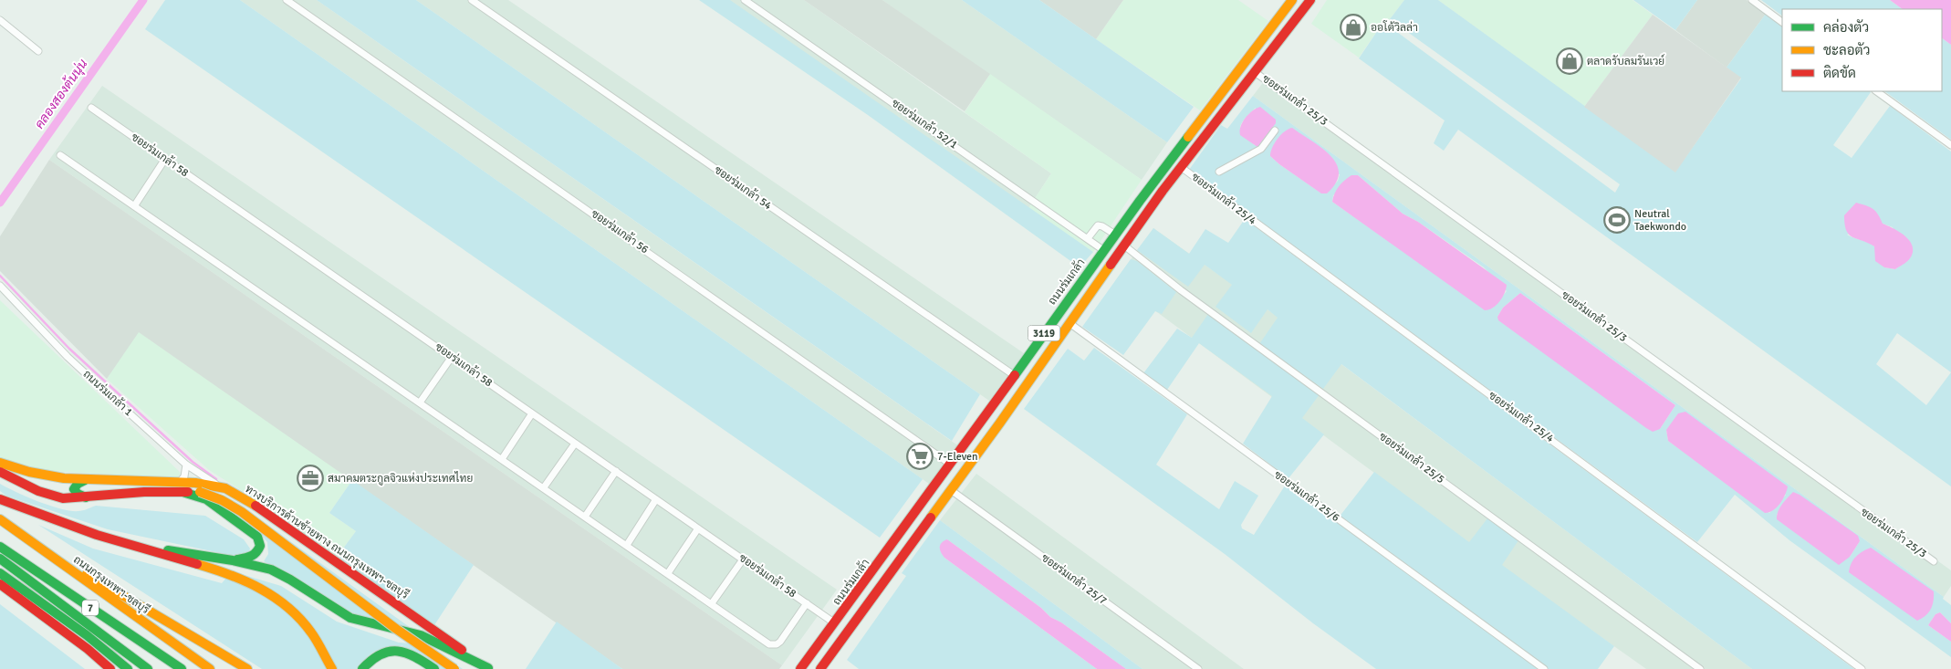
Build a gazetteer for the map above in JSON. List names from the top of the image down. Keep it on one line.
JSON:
{"streets":{"main road":["ถนนร่มเกล้า","3119","ทางบริการด้านซ้ายทาง ถนนกรุงเทพฯ-ชลบุรี","ถนนกรุงเทพฯ-ชลบุรี","7"],"street":["ซอยร่มเกล้า 25/3","ซอยร่มเกล้า 52/1","ซอยร่มเกล้า 58","ซอยร่มเกล้า 54","ซอยร่มเกล้า 25/4","ซอยร่มเกล้า 56","ถนนร่มเกล้า 1","ซอยร่มเกล้า 25/5","ซอยร่มเกล้า 25/6","ซอยร่มเกล้า 25/7"]},"crossings":[["ซอยร่มเกล้า 25/3","3119"],["ซอยร่มเกล้า 52/1","ถนนร่มเกล้า"],["ซอยร่มเกล้า 58","ถนนร่มเกล้า"],["ซอยร่มเกล้า 54","ถนนร่มเกล้า"],["ซอยร่มเกล้า 25/4","3119"],["ซอยร่มเกล้า 56","ถนนร่มเกล้า"],["3119","ซอยร่มเกล้า 25/5"],["3119","ซอยร่มเกล้า 25/6"],["3119","ซอยร่มเกล้า 25/7"],["ถนนร่มเกล้า 1","ทางบริการด้านซ้ายทาง ถนนกรุงเทพฯ-ชลบุรี"]],"water":["คลองสองต้นนุ่น"],"places":{"shop":["ออโต้วิลล่า","ตลาดรับลมรันเวย์"],"sports":["Neutral Taekwondo"],"supermarket":["7-Eleven"],"office":["สมาคมตระกูลจิวแห่งประเทศไทย"]},"legend":["คล่องตัว","ชะลอตัว","ติดขัด"]}
